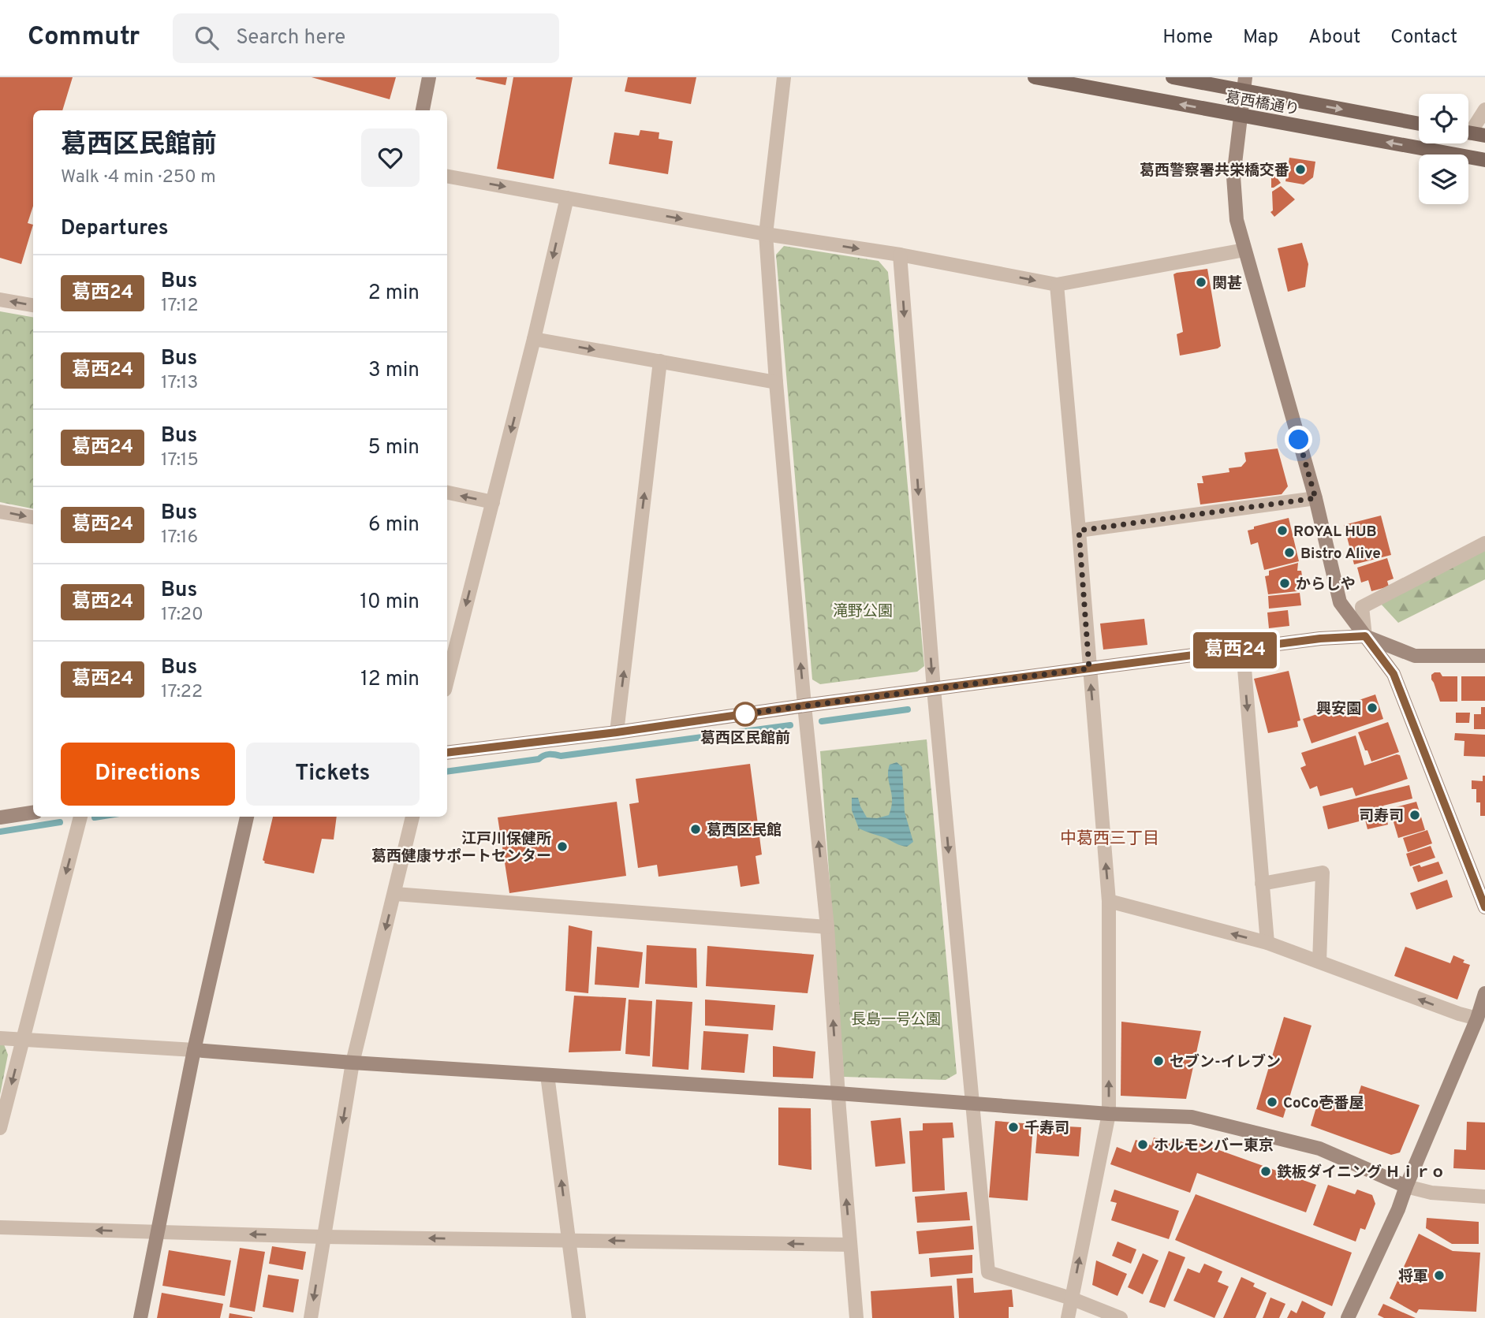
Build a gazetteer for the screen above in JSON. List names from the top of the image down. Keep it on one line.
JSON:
{"streets":{"main road":["葛西橋通り"]},"districts":["中葛西三丁目"],"parks":["滝野公園","長島一号公園"],"places":["葛西警察署共栄橋交番","関甚","ROYAL HUB","Bistro Alive","からしや","興安園","葛西区民館前","司寿司","葛西区民館","江戸川保健所 葛西健康サポートセンター","セブン-イレブン","CoCo壱番屋","千寿司","ホルモンバー東京","鉄板ダイニング Ｈｉｒｏ","将軍"],"lines":["bus line 葛西24"],"page":{"header":"Commutr","search":"Search here","nav":["Home","Map","About","Contact"],"on_map":"葛西24","heading":[["葛西区民館前","Walk · 4 min · 250 m"],"Departures"],"list":[{"mark":"葛西24","name":"Bus","note":"17:12","value":"2 min"},{"mark":"葛西24","name":"Bus","note":"17:13","value":"3 min"},{"mark":"葛西24","name":"Bus","note":"17:15","value":"5 min"},{"mark":"葛西24","name":"Bus","note":"17:16","value":"6 min"},{"mark":"葛西24","name":"Bus","note":"17:20","value":"10 min"},{"mark":"葛西24","name":"Bus","note":"17:22","value":"12 min"}],"buttons":["Directions","Tickets"]}}
